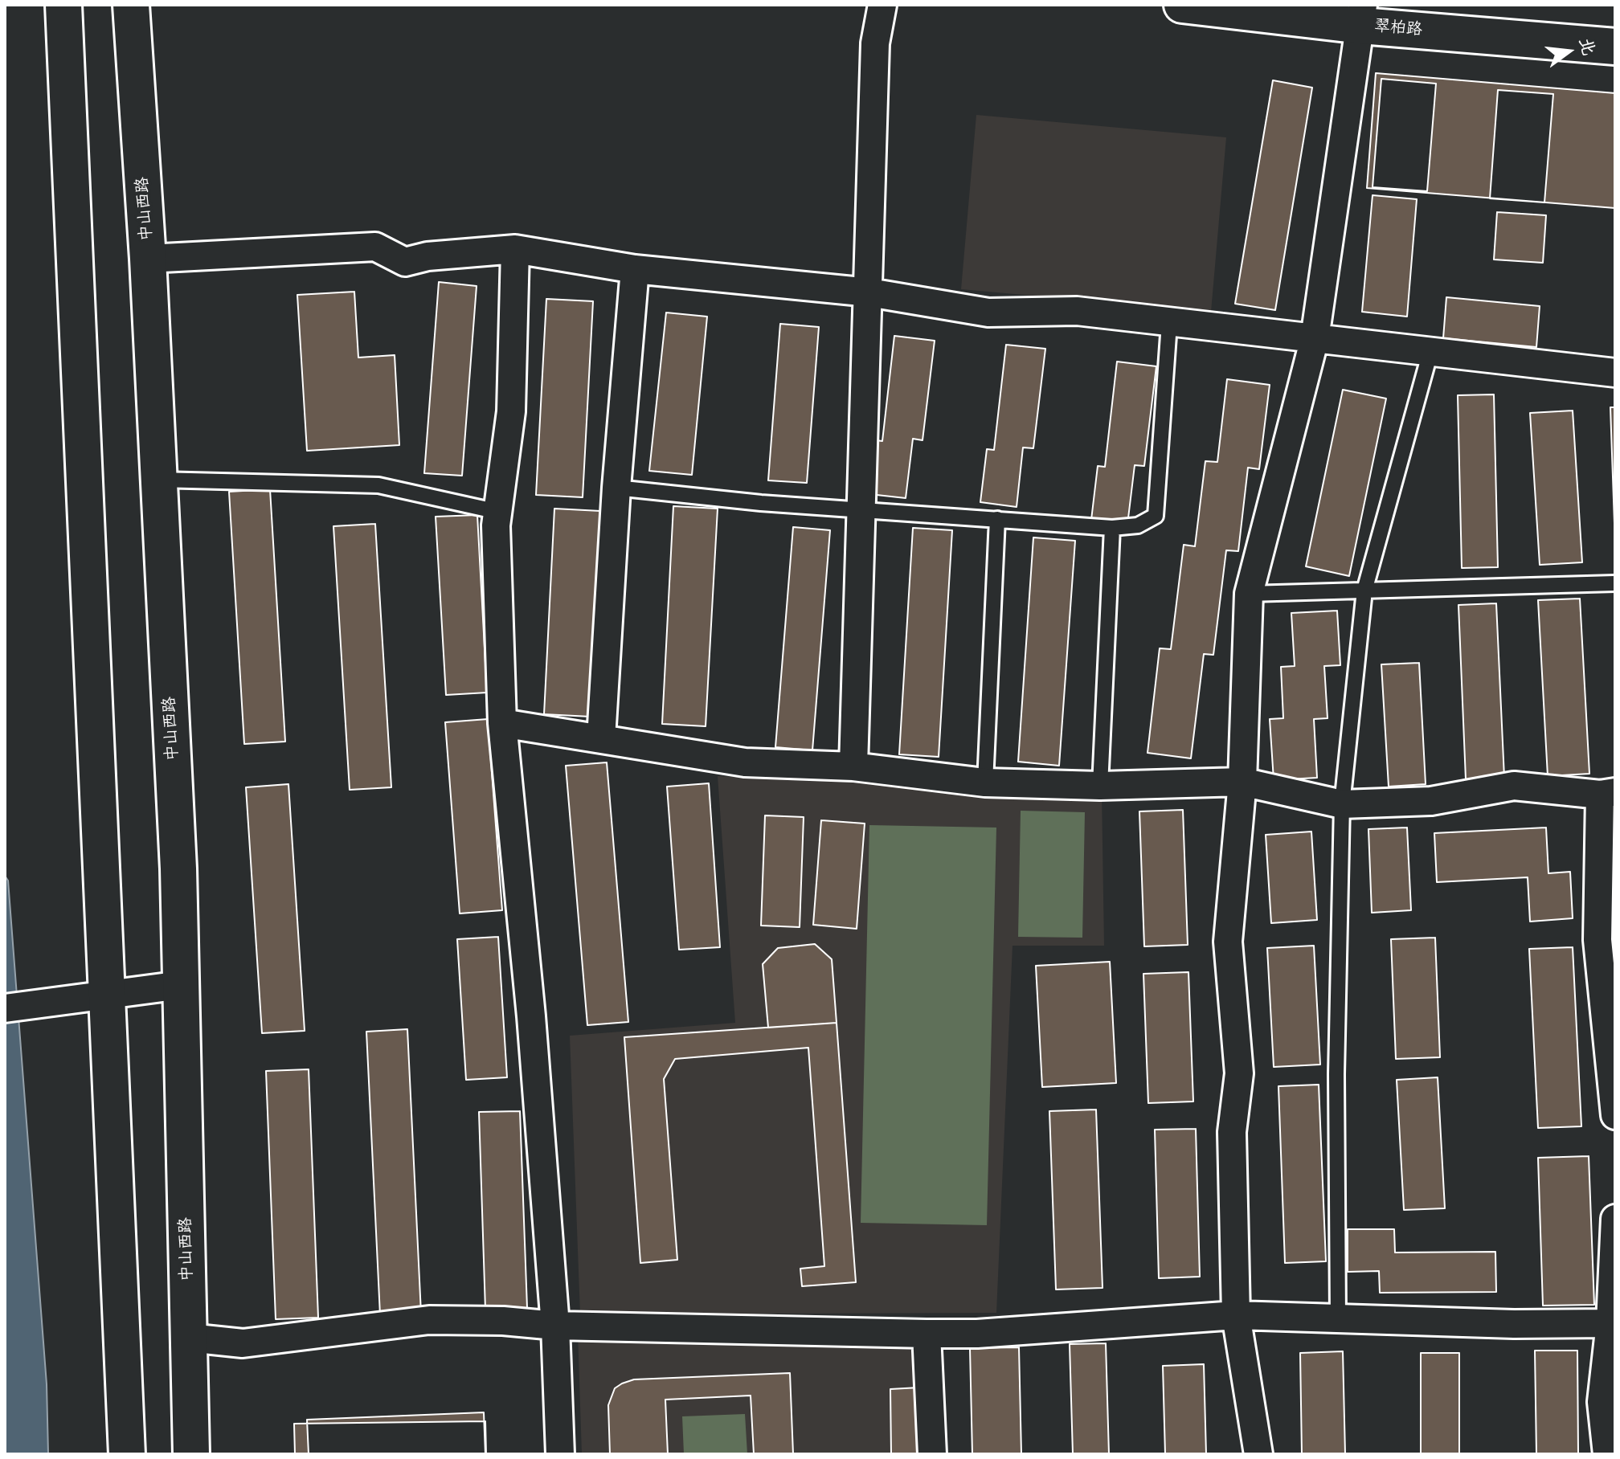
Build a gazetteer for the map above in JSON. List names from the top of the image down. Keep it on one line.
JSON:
{"streets":{"main road":["翠柏路","中山西路"]},"north":"right"}
